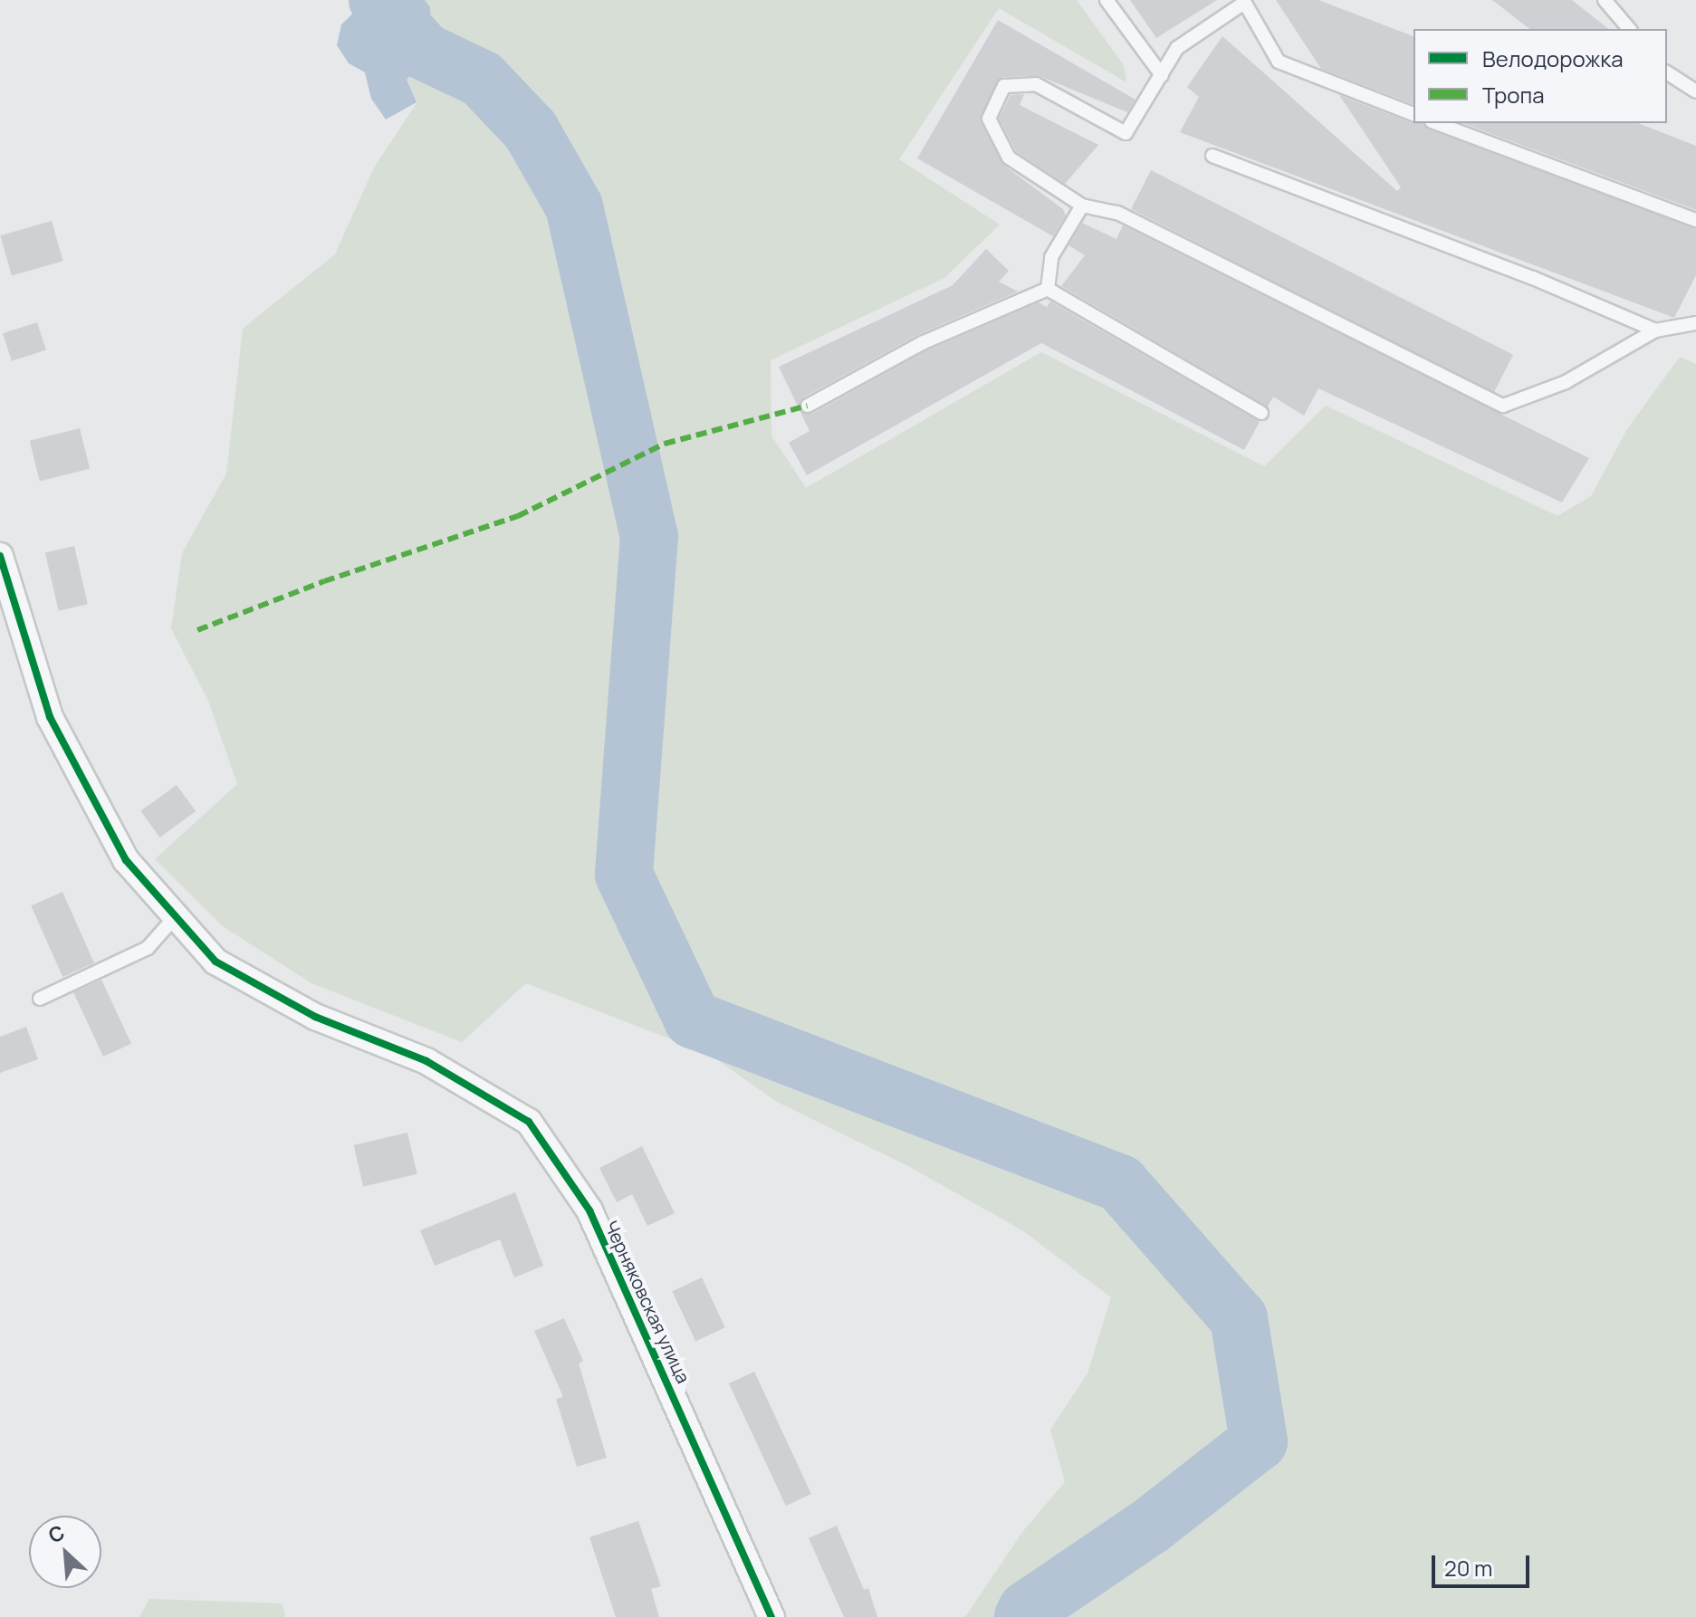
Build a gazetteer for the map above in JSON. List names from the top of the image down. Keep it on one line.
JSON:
{"streets":{"street":["Черняковская улица"]},"legend":["Велодорожка","Тропа"],"scale_bar":"20 m","north":"top left"}
